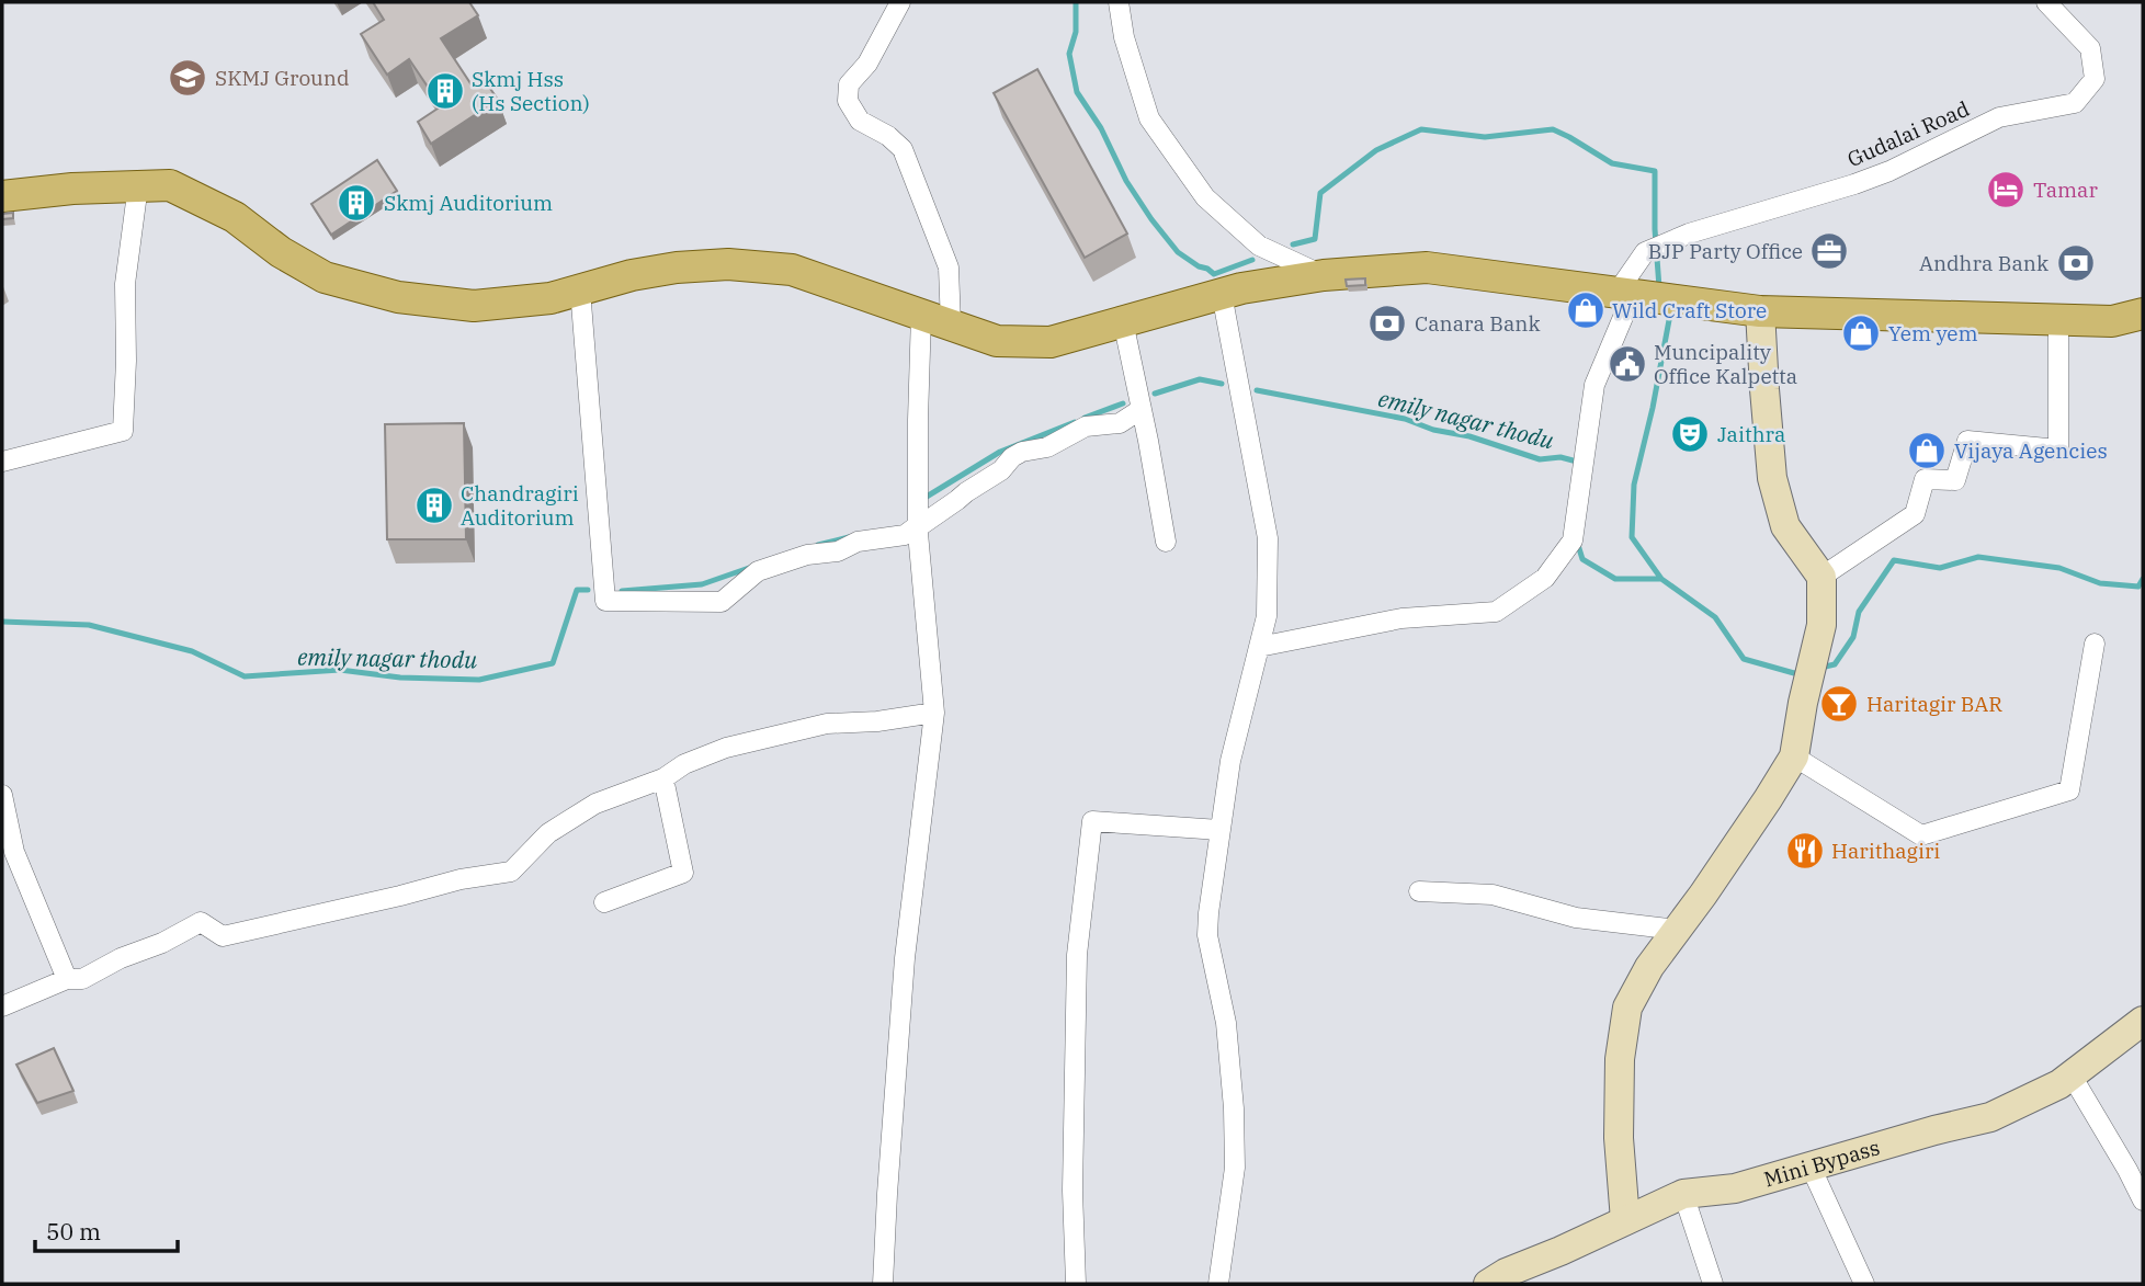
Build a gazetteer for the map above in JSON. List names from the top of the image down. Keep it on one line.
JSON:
{"streets":{"street":["Gudalai Road","Mini Bypass"]},"water":["emily nagar thodu"],"places":{"school or university":["SKMJ Ground"],"building":["Skmj Hss (Hs Section)","Skmj Auditorium","Chandragiri Auditorium"],"hotel":["Tamar"],"office":["BJP Party Office"],"bank":["Andhra Bank","Canara Bank"],"shop":["Wild Craft Store","Yem yem","Vijaya Agencies"],"public building":["Muncipality Office Kalpetta"],"theatre":["Jaithra"],"bar":["Haritagir BAR"],"restaurant":["Harithagiri"]},"scale_bar":"50 m"}
